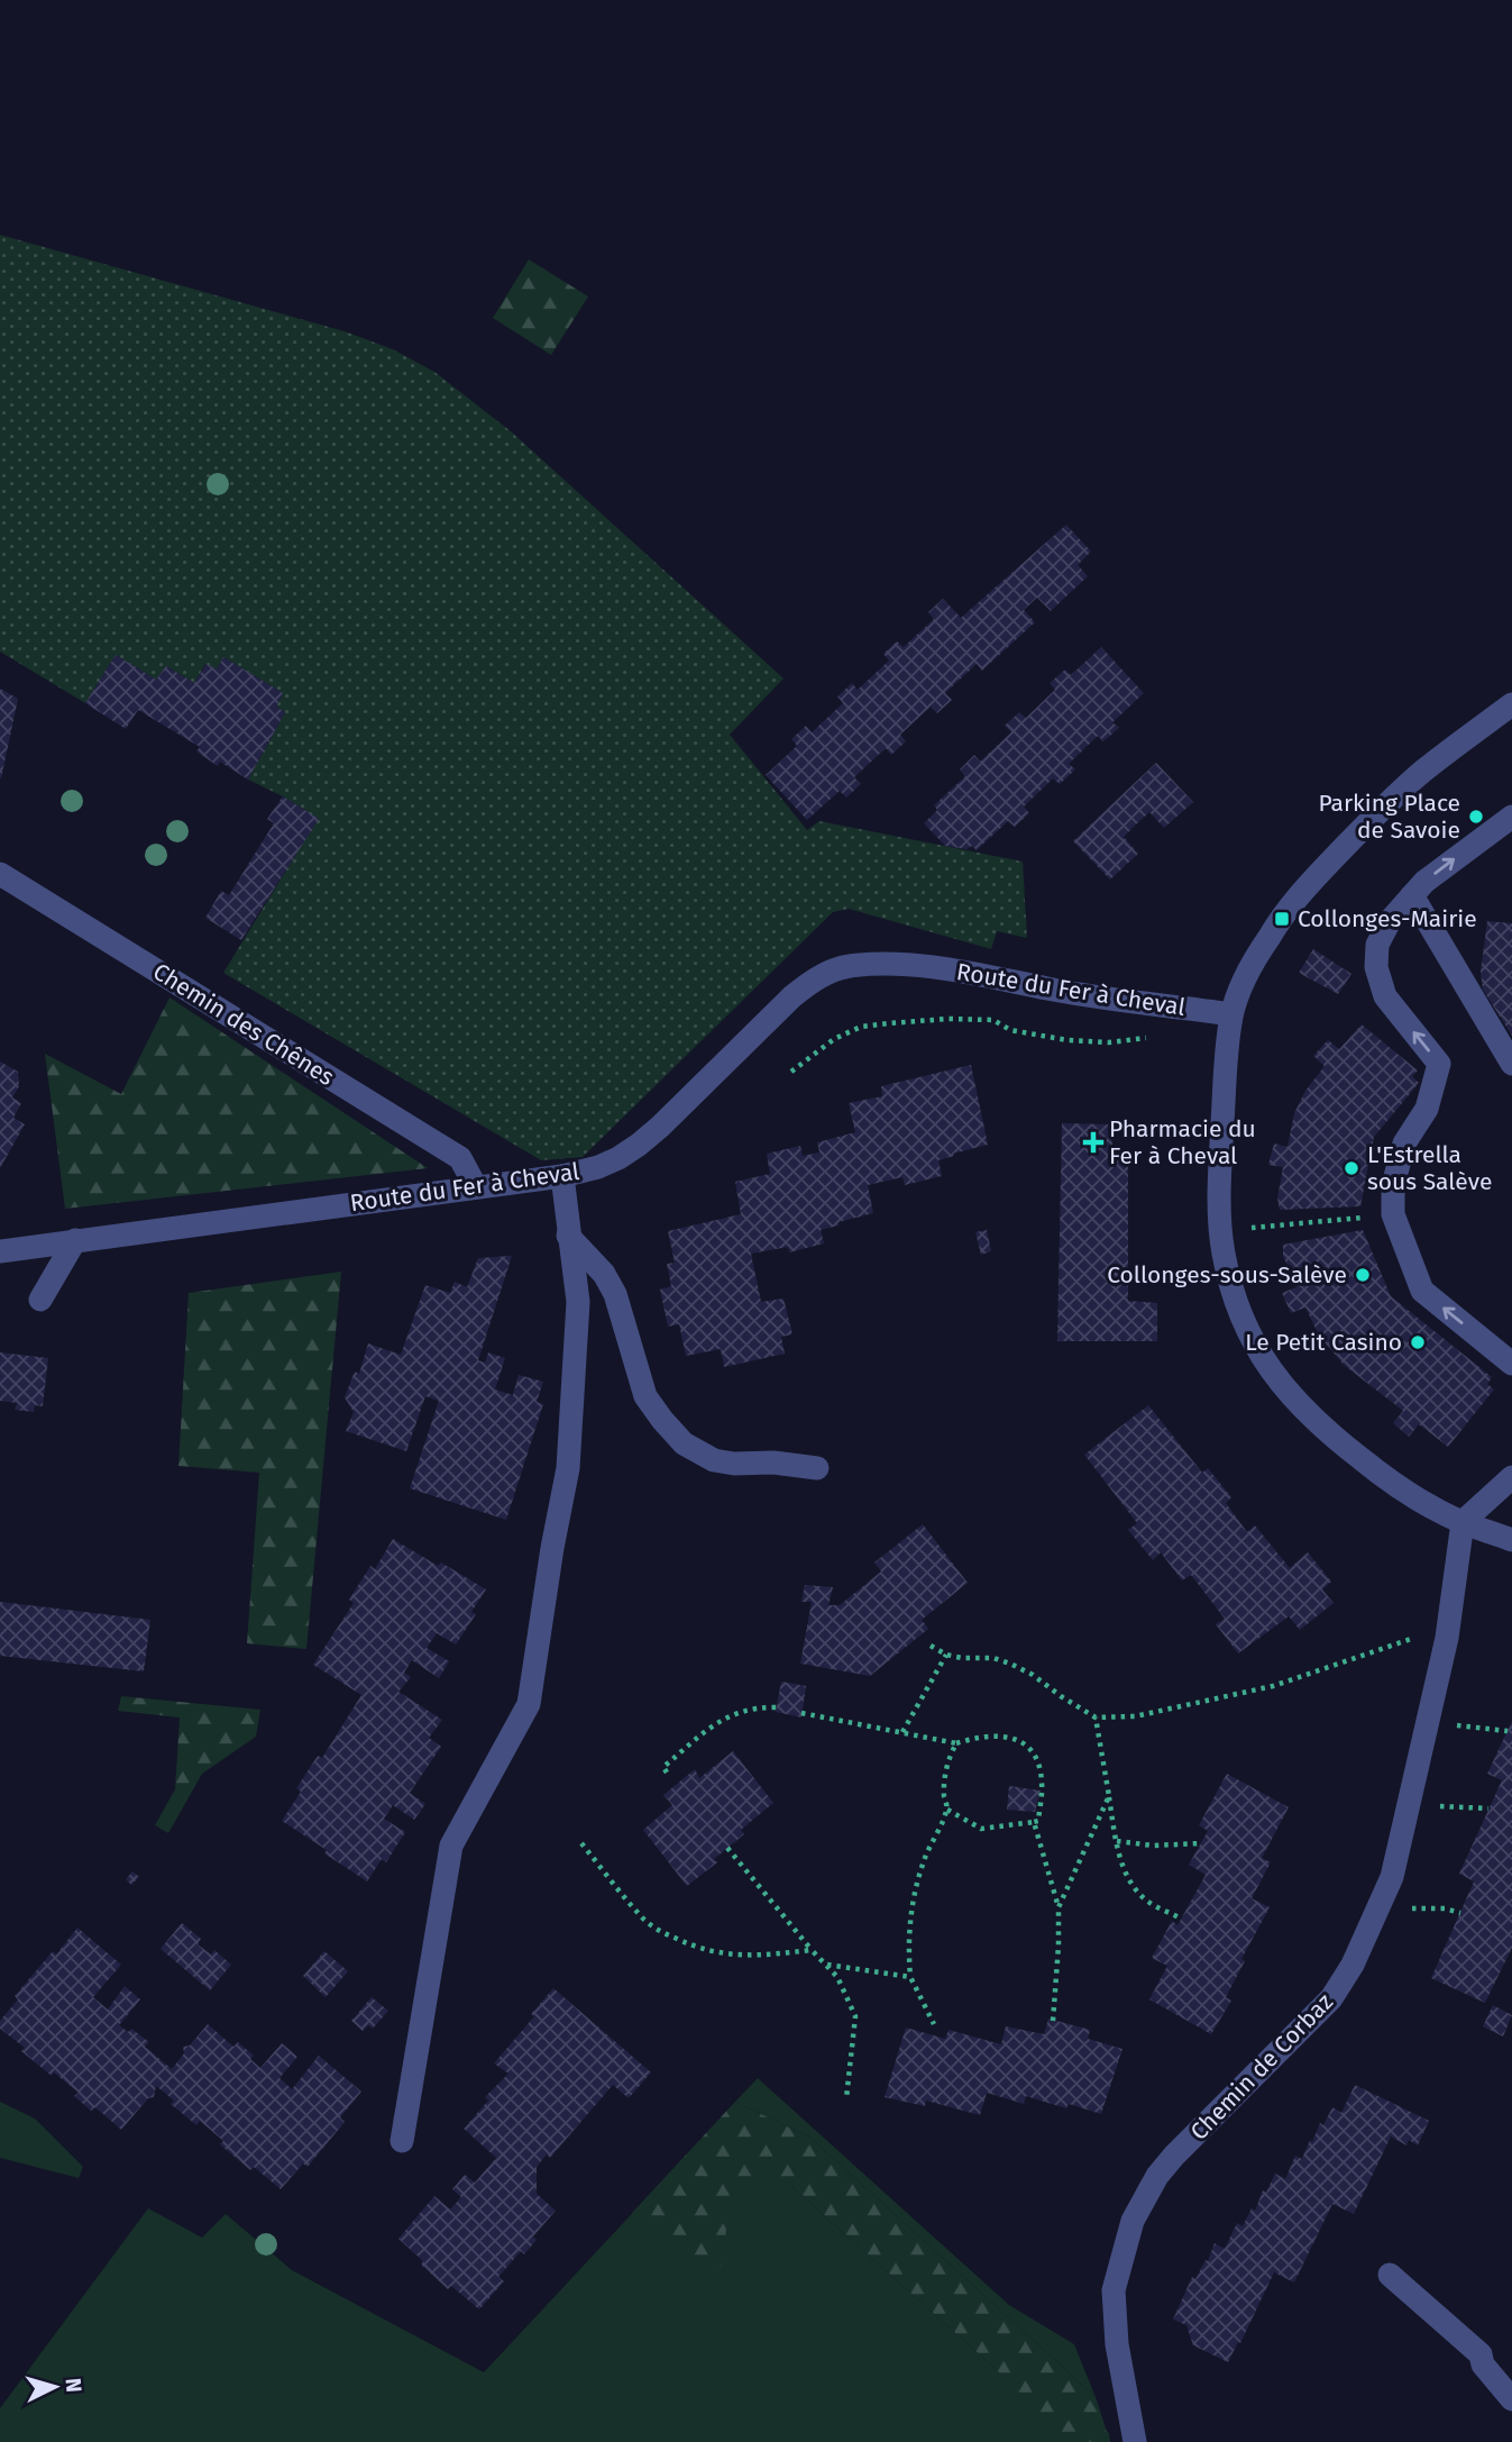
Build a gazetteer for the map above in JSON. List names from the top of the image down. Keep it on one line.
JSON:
{"streets":{"street":["Route du Fer à Cheval","Chemin des Chênes","Chemin de Corbaz"]},"crossings":[["Route du Fer à Cheval","Chemin des Chênes"]],"places":{"other":["Parking Place de Savoie","L'Estrella sous Salève","Collonges-sous-Salève","Le Petit Casino"],"transit":["Collonges-Mairie"],"health":["Pharmacie du Fer à Cheval"]},"north":"right"}
